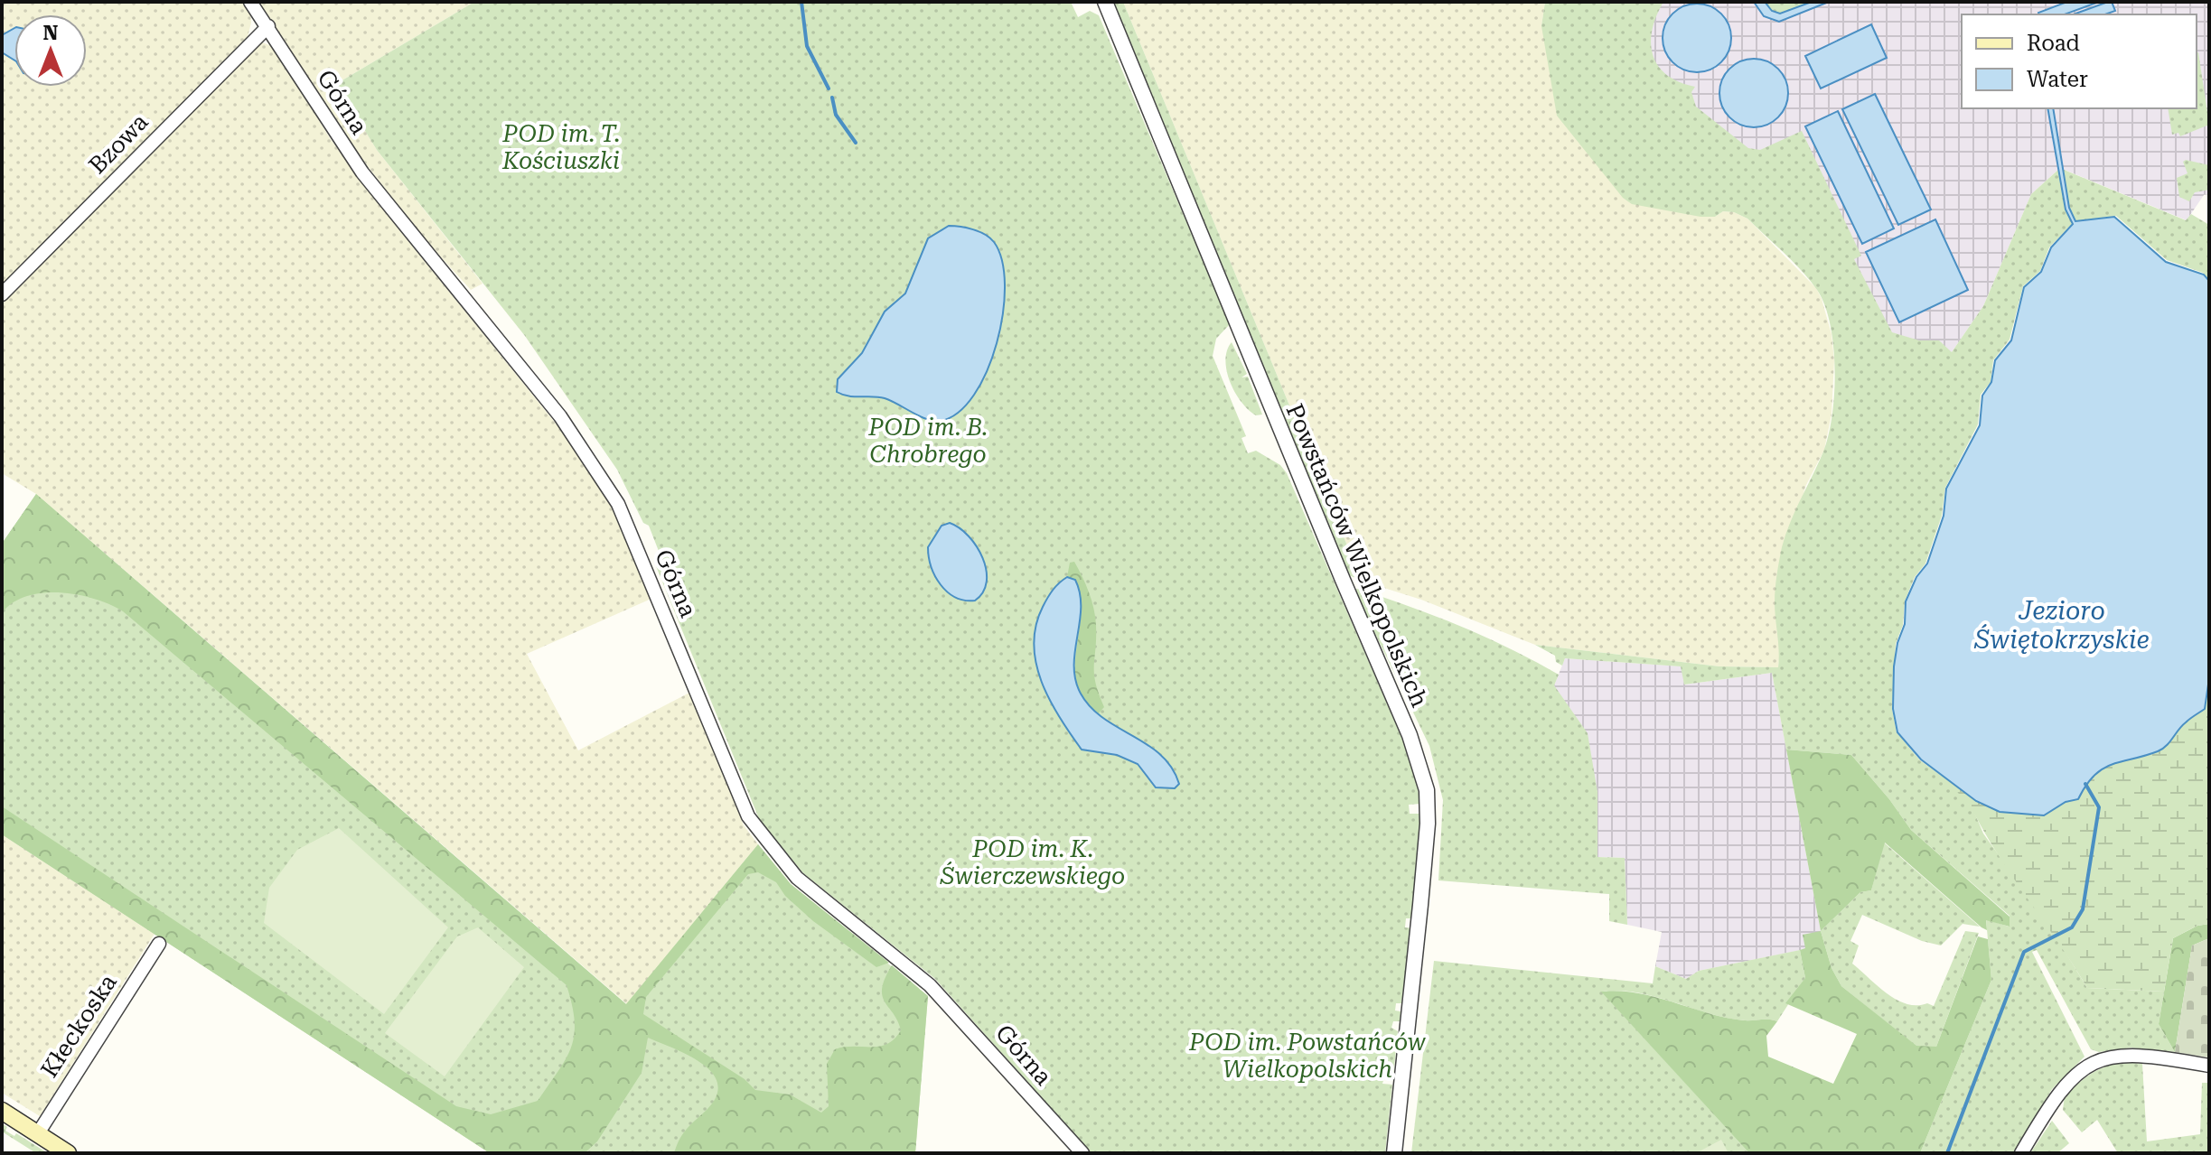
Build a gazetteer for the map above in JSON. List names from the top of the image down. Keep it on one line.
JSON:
{"streets":{"street":["Górna","Bzowa","Powstańców Wielkopolskich","Kłeckoska"]},"crossings":[["Górna","Bzowa"]],"water":["Jezioro Świętokrzyskie"],"parks":["POD im. T. Kościuszki","POD im. B. Chrobrego","POD im. K. Świerczewskiego","POD im. Powstańców Wielkopolskich"],"legend":["Road","Water"],"north":"top"}
